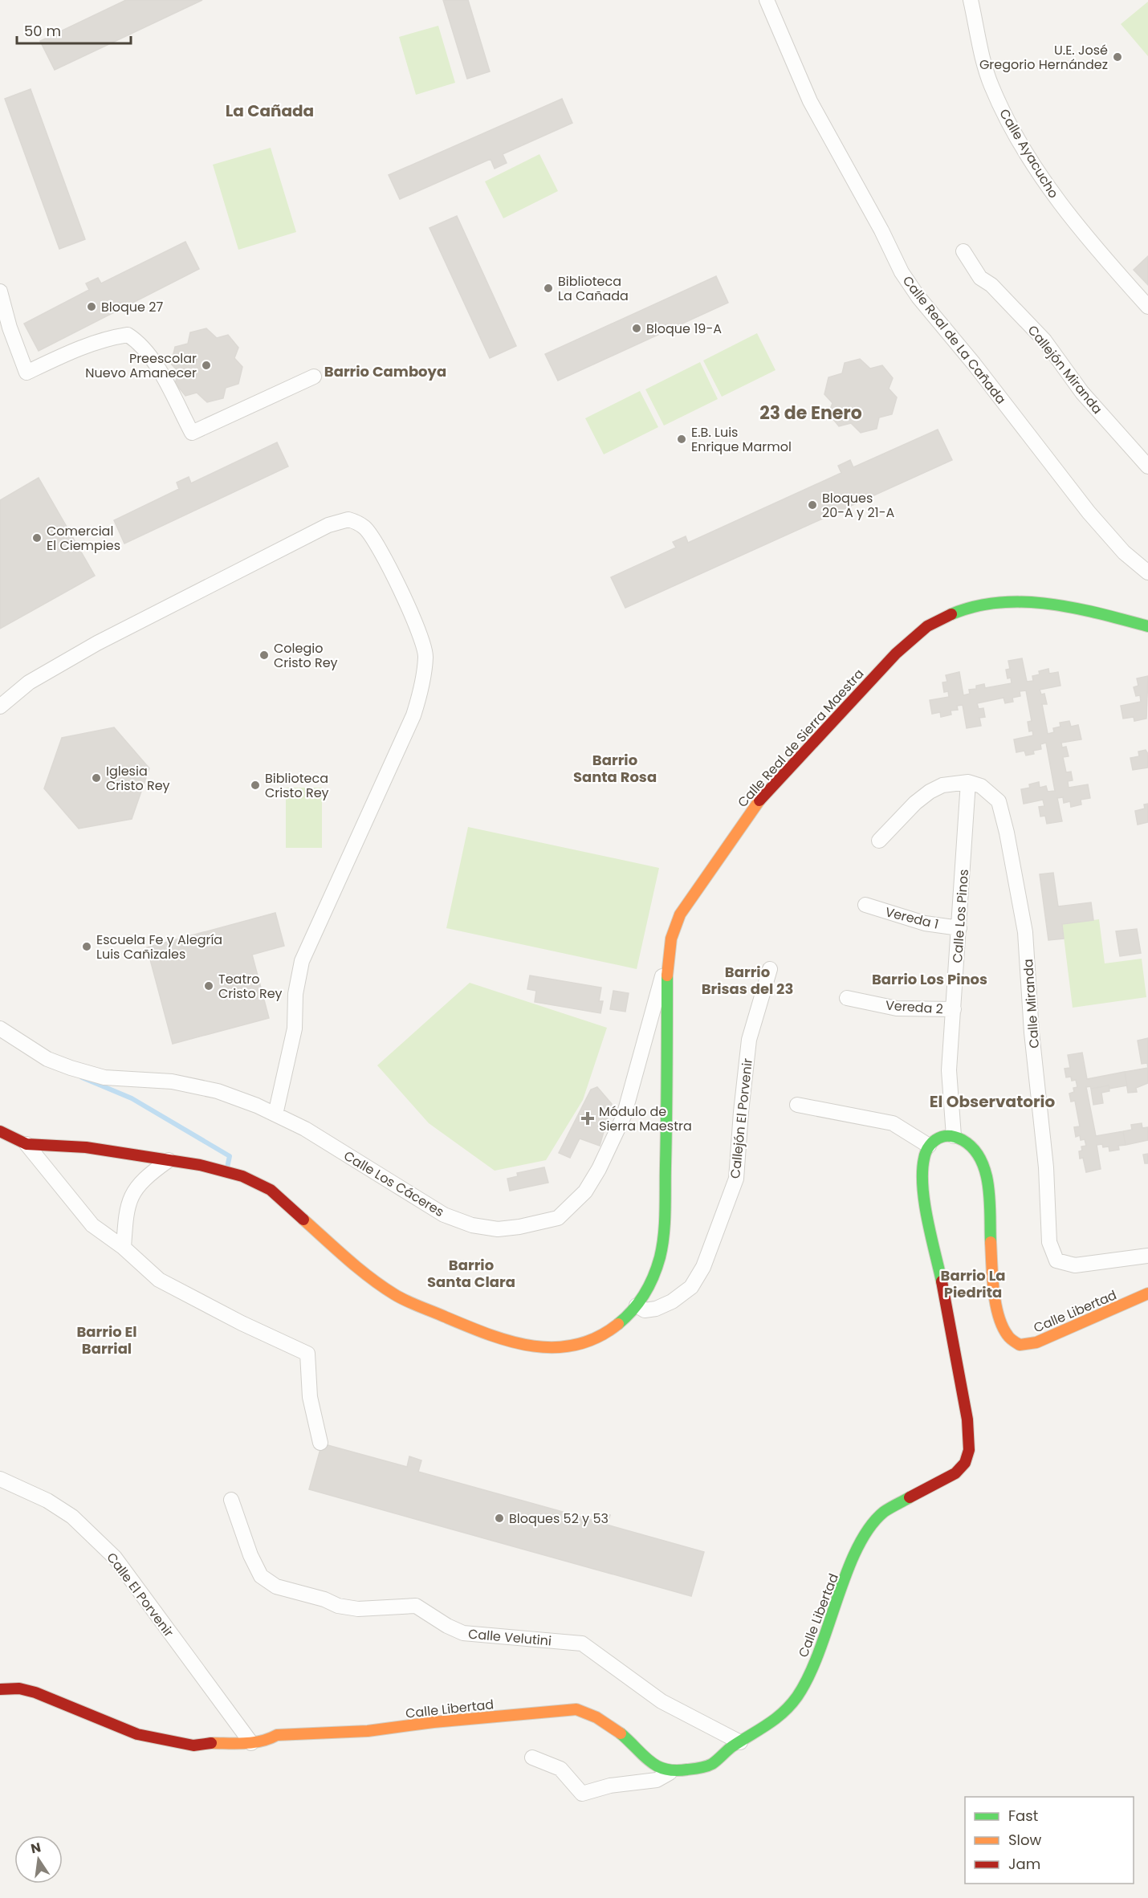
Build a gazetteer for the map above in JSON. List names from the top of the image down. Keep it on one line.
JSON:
{"streets":{"street":["Calle Ayacucho","Calle Real de La Cañada","Callejón Miranda","Calle Real de Sierra Maestra","Calle Los Pinos","Vereda 1","Calle Miranda","Vereda 2","Callejón El Porvenir","Calle Los Cáceres","Calle Libertad","Calle El Porvenir","Calle Velutini"]},"crossings":[["Calle Real de Sierra Maestra","Callejón El Porvenir"],["Calle Real de Sierra Maestra","Calle Los Cáceres"],["Calle Los Pinos","Vereda 1"],["Calle Los Pinos","Calle Miranda"],["Calle Los Pinos","Vereda 2"],["Calle Los Pinos","Calle Libertad"],["Calle Libertad","Calle El Porvenir"],["Calle Libertad","Calle Velutini"]],"districts":["La Cañada","Barrio Camboya","23 de Enero","Barrio Santa Rosa","Barrio Brisas del 23","Barrio Los Pinos","El Observatorio","Barrio Santa Clara","Barrio La Piedrita","Barrio El Barrial"],"places":{"other":["U.E. José Gregorio Hernández","Biblioteca La Cañada","Bloque 27","Bloque 19-A","Preescolar Nuevo Amanecer","E.B. Luis Enrique Marmol","Bloques 20-A y 21-A","Comercial El Ciempies","Colegio Cristo Rey","Iglesia Cristo Rey","Biblioteca Cristo Rey","Escuela Fe y Alegría Luis Cañizales","Teatro Cristo Rey","Bloques 52 y 53"],"health":["Módulo de Sierra Maestra"]},"legend":["Fast","Slow","Jam"],"scale_bar":"50 m","north":"top"}
